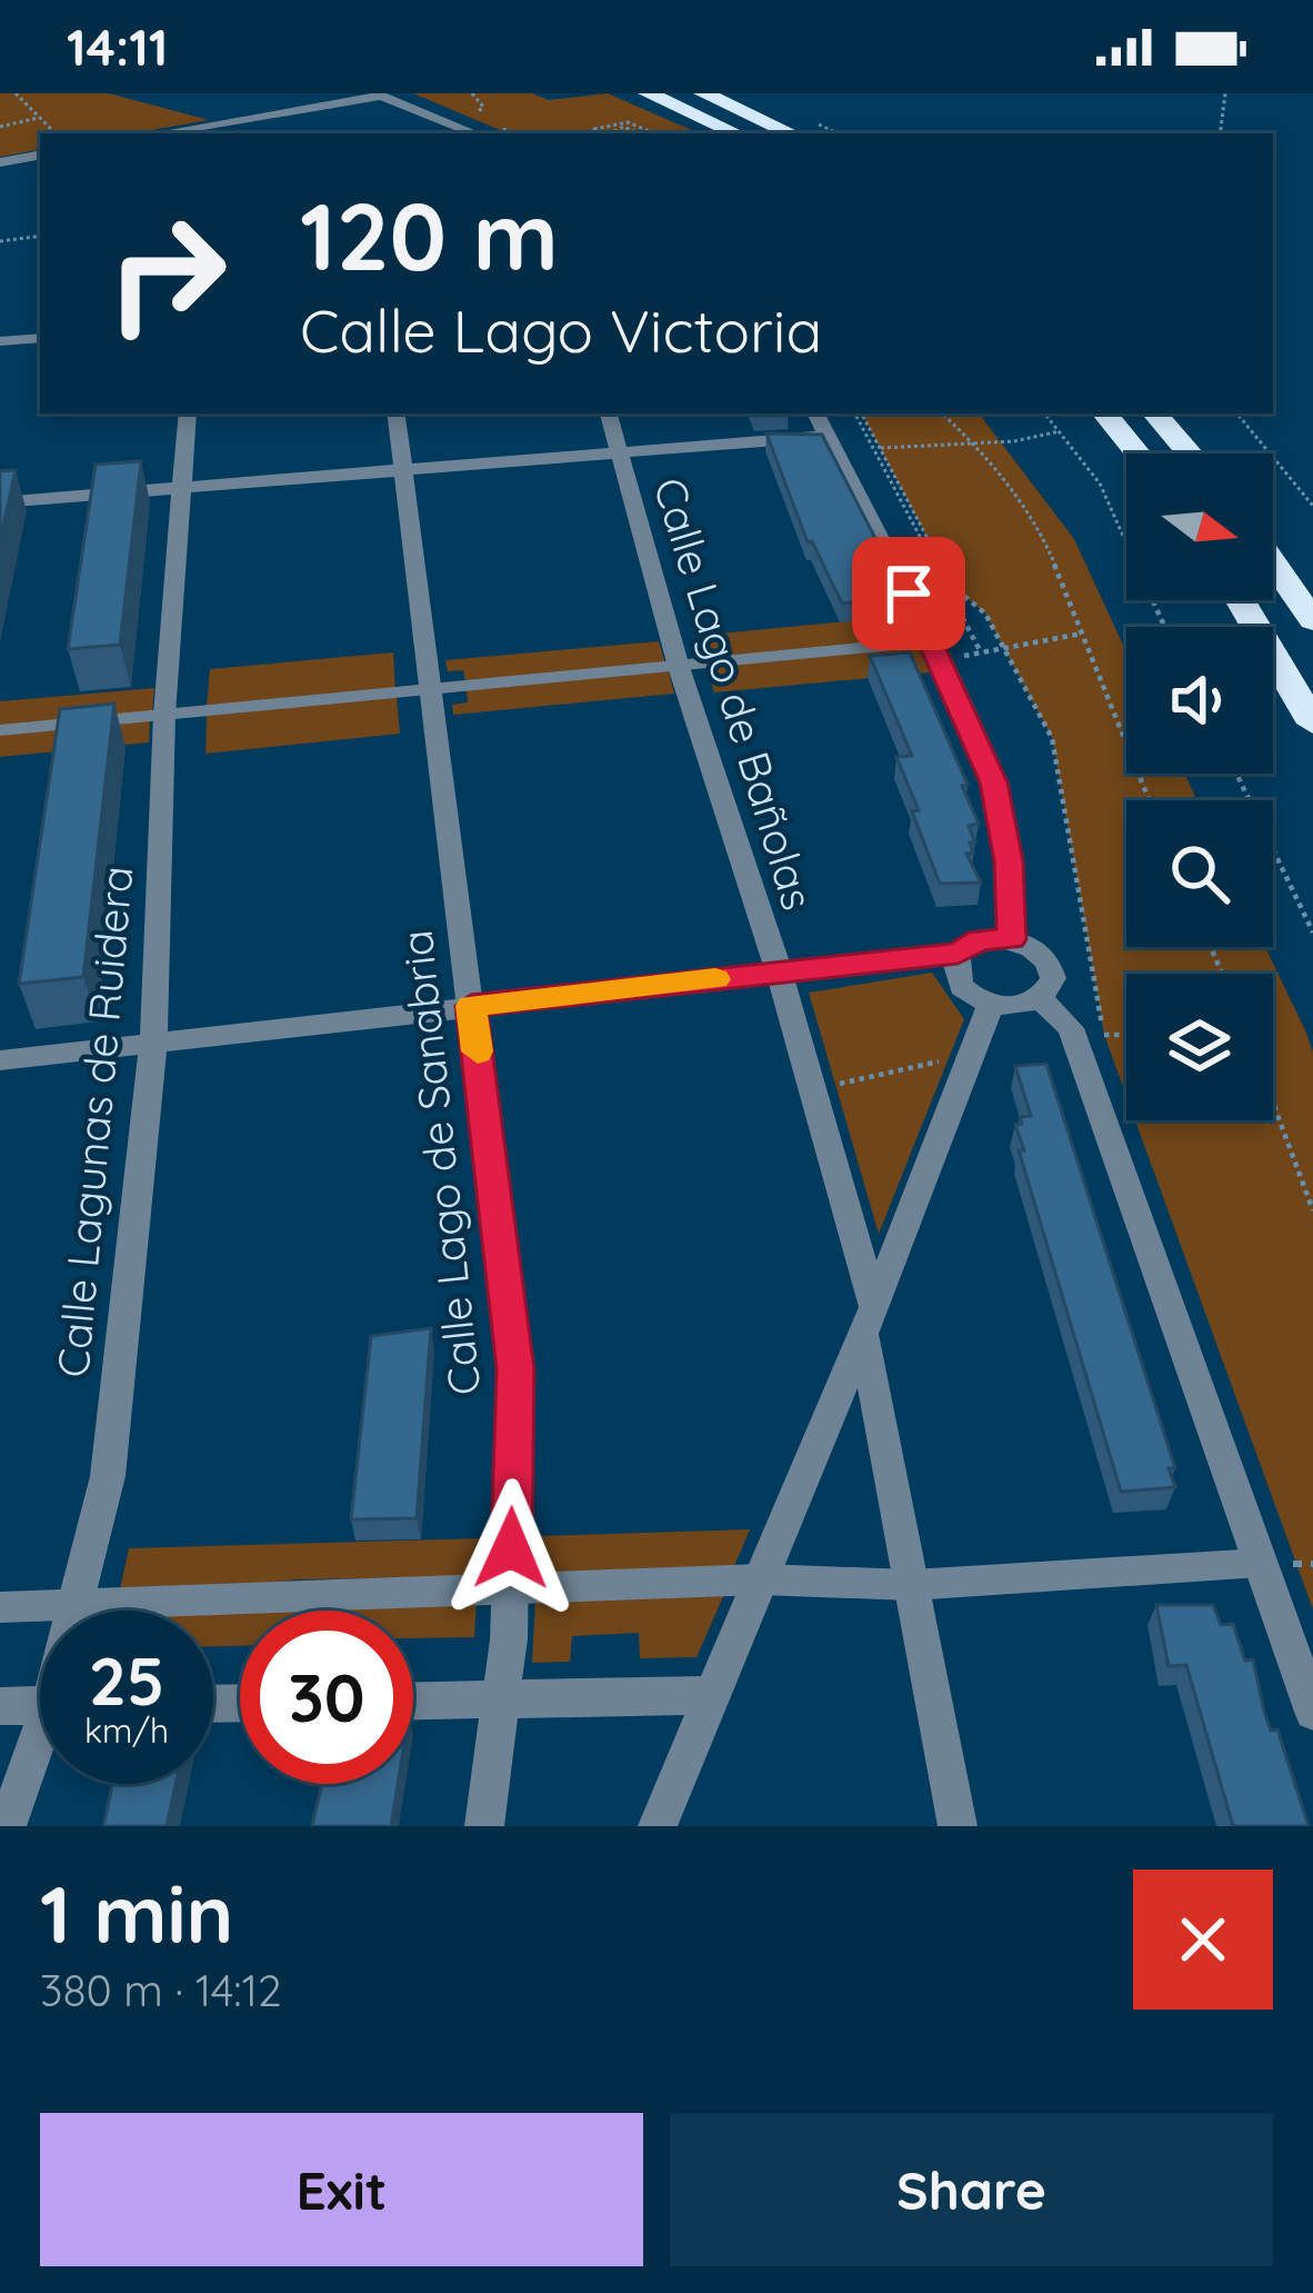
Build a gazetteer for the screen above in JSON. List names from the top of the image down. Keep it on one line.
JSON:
{"streets":{"street":["Calle Lago de Bañolas","Calle Lagunas de Ruidera","Calle Lago de Sanabria"]},"north":"right","page":{"status":"14:11","turn":["120 m","Calle Lago Victoria"],"speed":"25 km/h","limit":"30","heading":["1 min","380 m · 14:12"],"buttons":["Exit","Share"]}}
